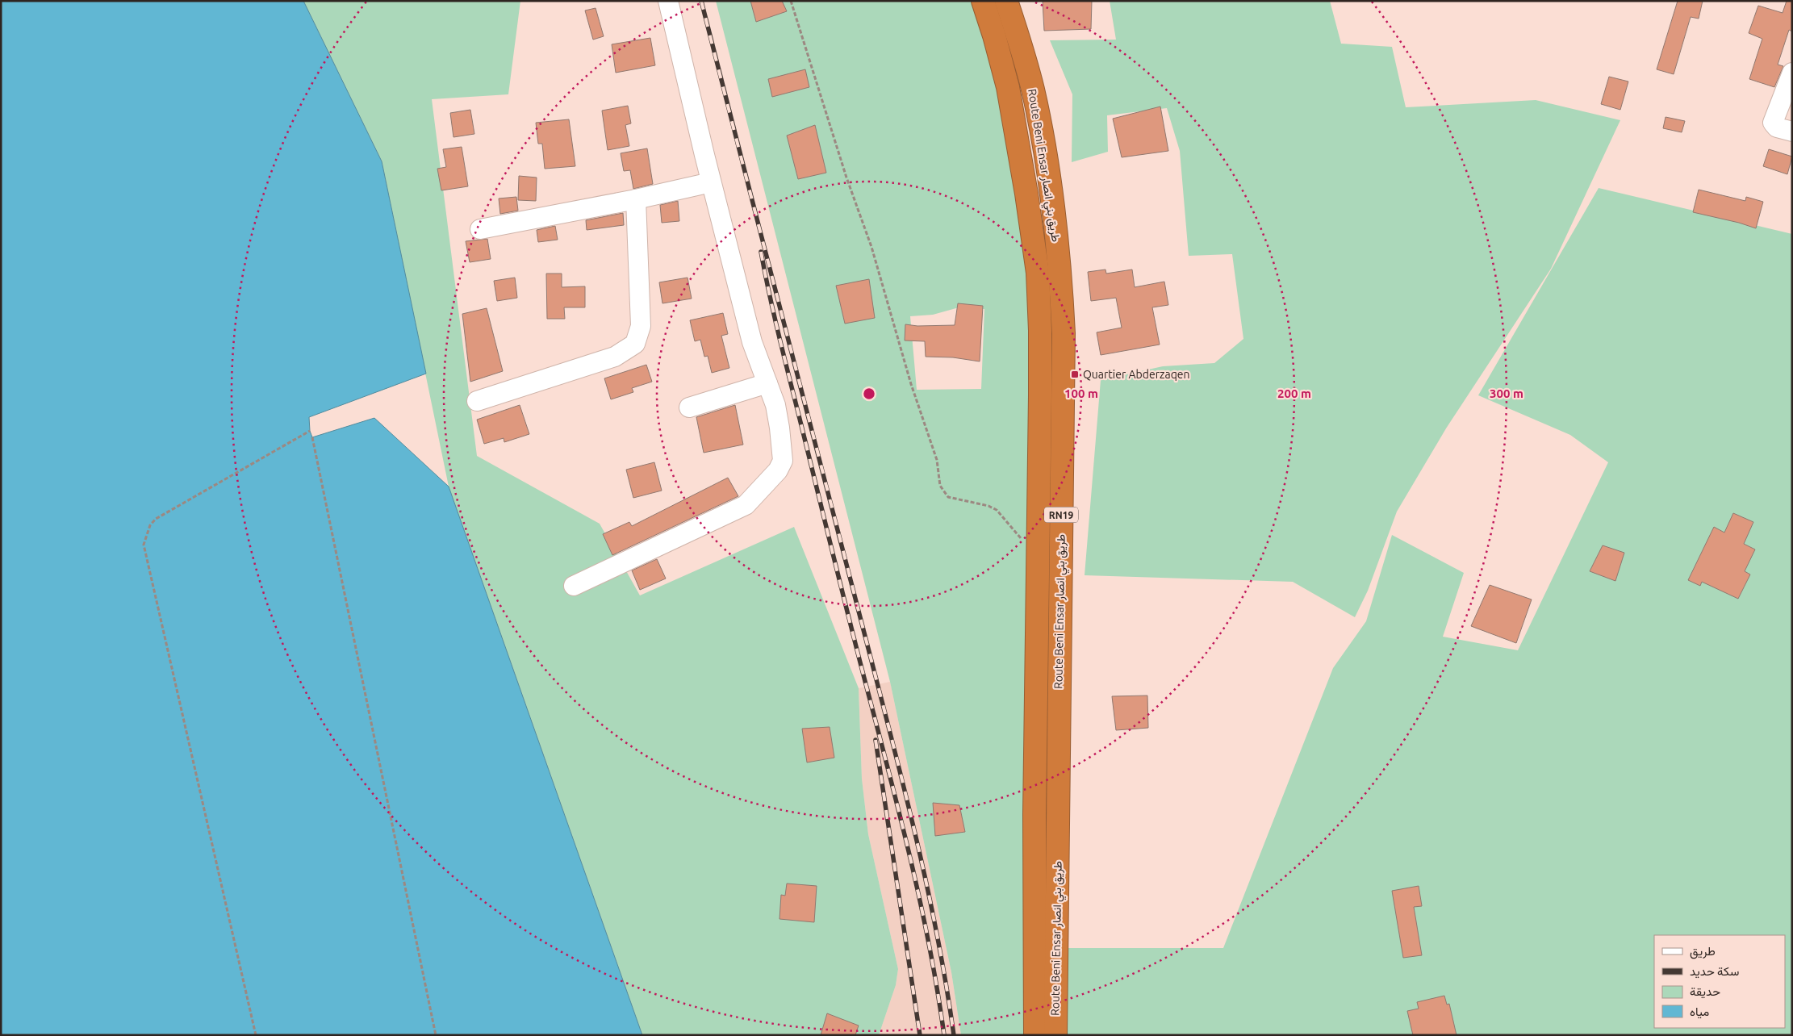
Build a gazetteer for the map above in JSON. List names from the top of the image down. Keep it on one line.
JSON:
{"streets":{"highway":["Route Beni Ensar طريق بني انصار","RN19"]},"places":{"transit":["Quartier Abderzaqen"]},"legend":["طريق","سكة حديد","حديقة","مياه"],"rings":["100 m","200 m","300 m"]}
